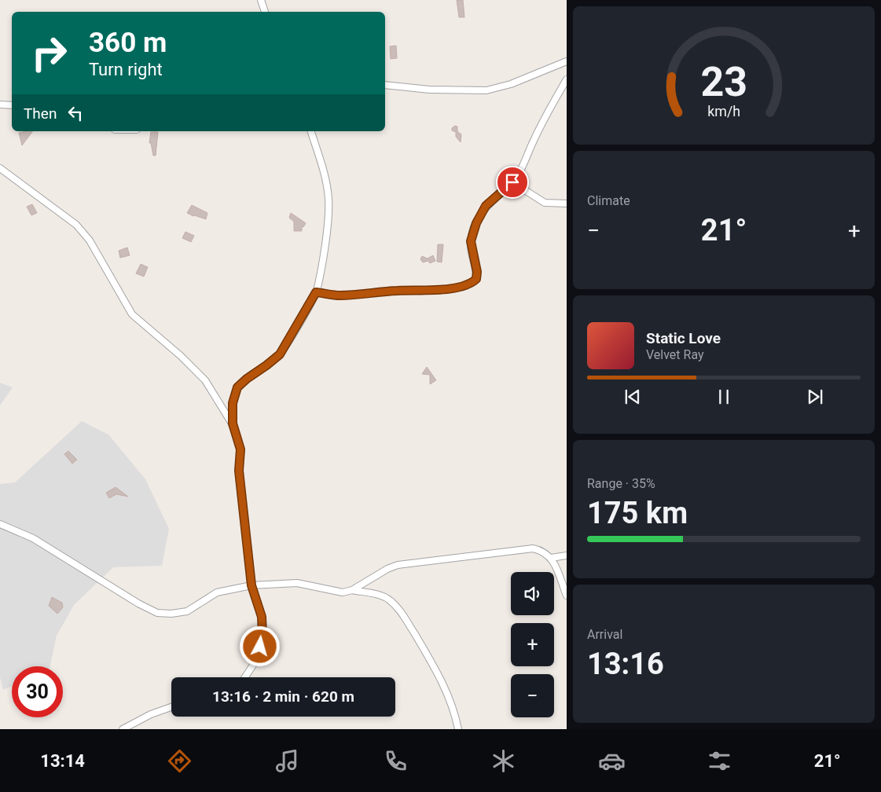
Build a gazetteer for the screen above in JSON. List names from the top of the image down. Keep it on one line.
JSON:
{"page":{"turn":["360 m","Turn right"],"then":"Then","tile":["Climate",["Range · 35%","175 km"],["Arrival","13:16"]],"heat":["−","21°","+"],"song":["Static Love","Velvet Ray"],"map_buttons":["+","−"],"limit":"30","trip":"13:16 · 2 min · 620 m","tabs":["13:14","21°"],"gauge":["23","km/h"]}}
